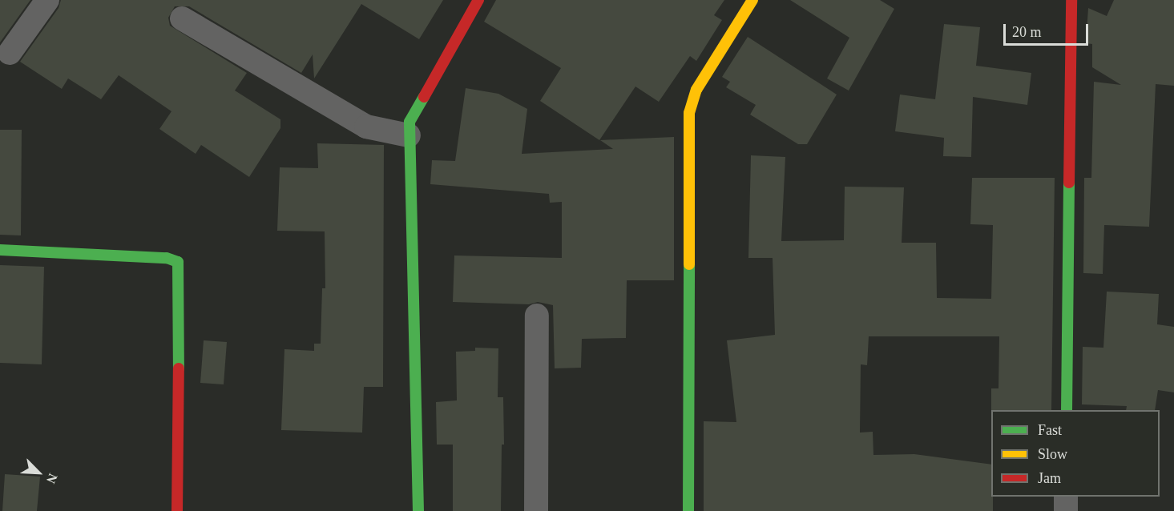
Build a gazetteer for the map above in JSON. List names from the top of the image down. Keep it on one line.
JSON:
{"legend":["Fast","Slow","Jam"],"scale_bar":"20 m","north":"bottom right"}
